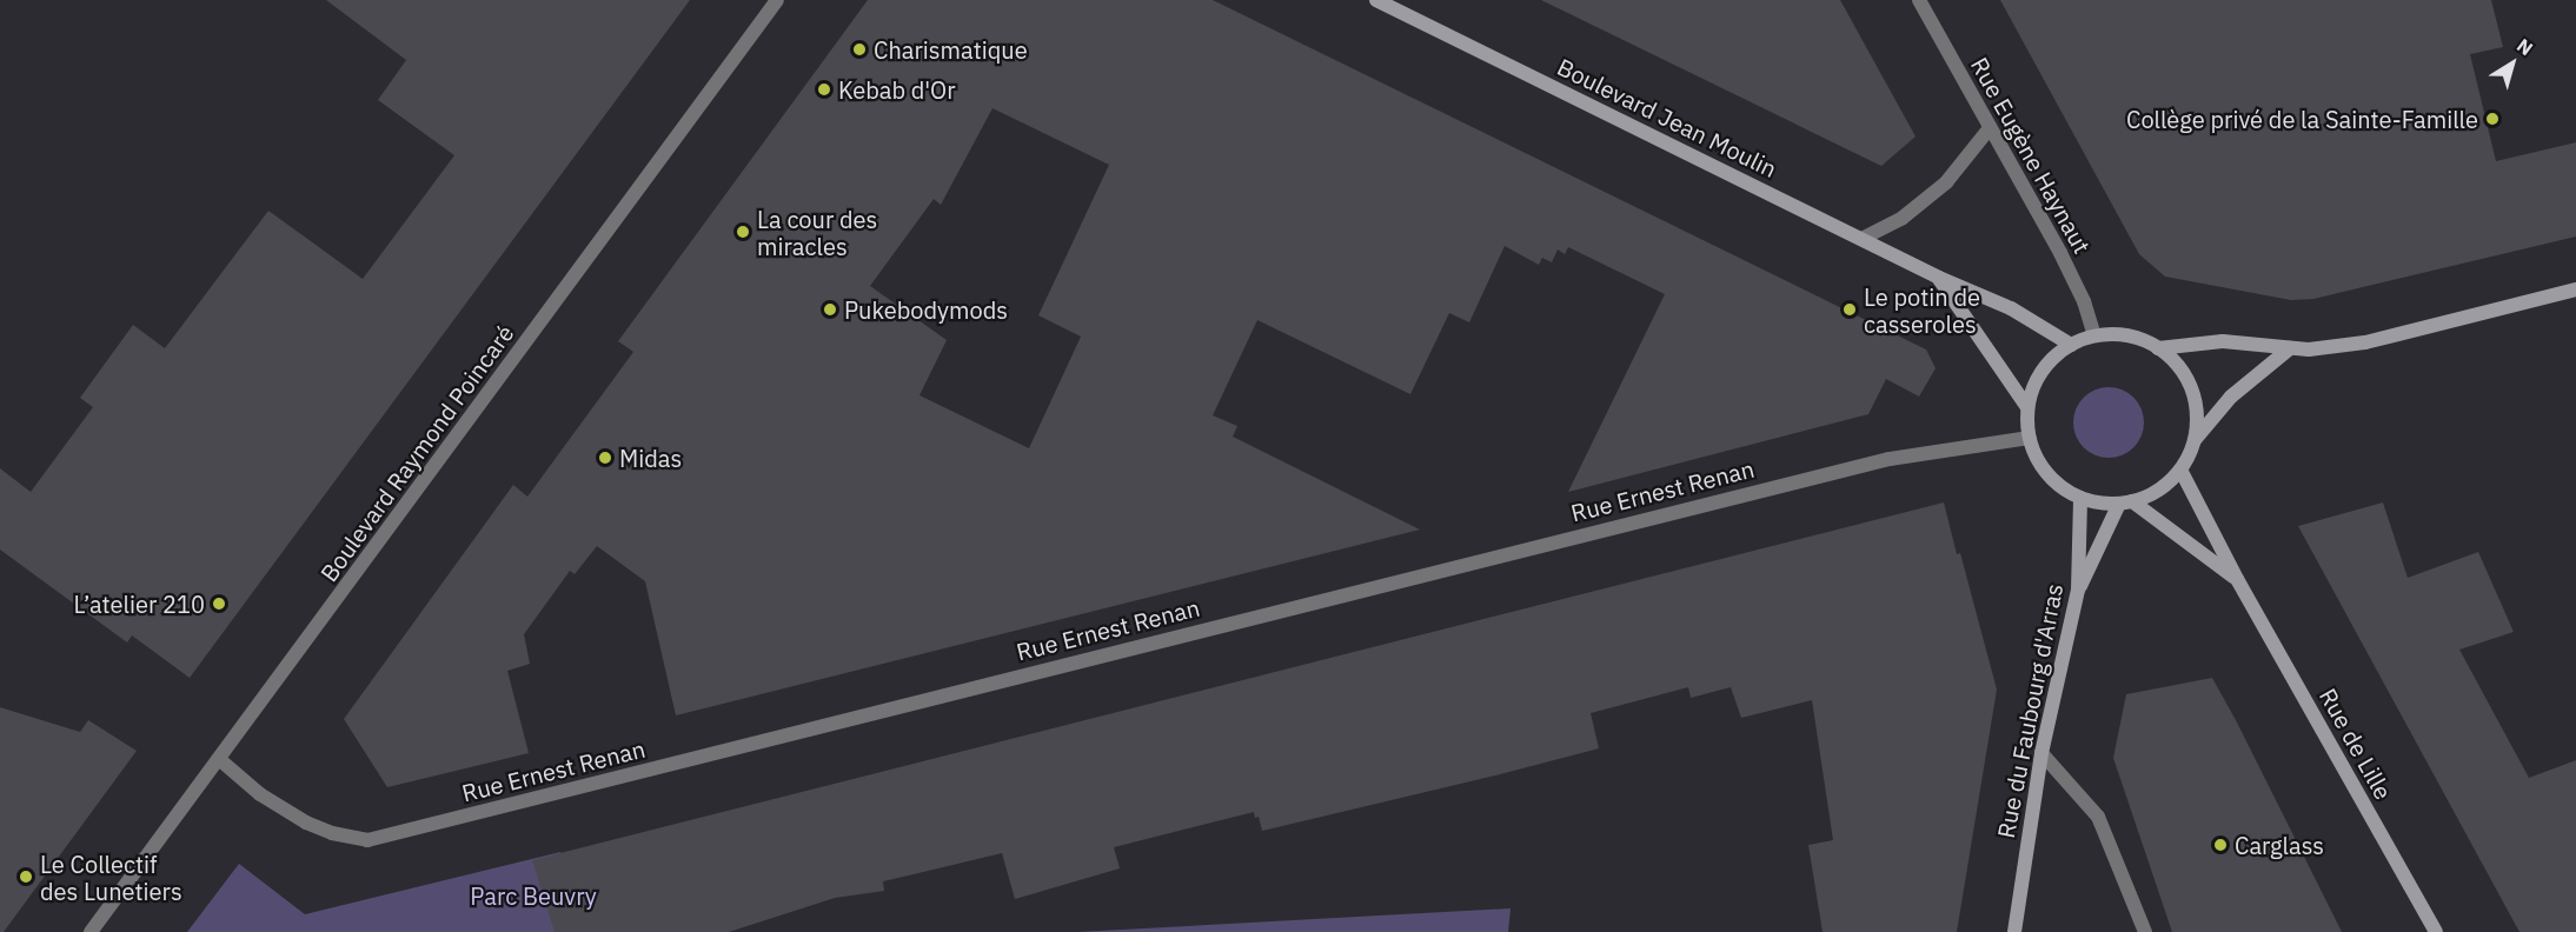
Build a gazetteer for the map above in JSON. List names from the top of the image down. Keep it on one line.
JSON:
{"streets":{"main road":["Boulevard Jean Moulin","Rue du Faubourg d'Arras","Rue de Lille"],"street":["Rue Eugène Haynaut","Boulevard Raymond Poincaré","Rue Ernest Renan"]},"crossings":[["Boulevard Jean Moulin","Rue Eugène Haynaut"],["Boulevard Jean Moulin","Rue Ernest Renan"],["Boulevard Jean Moulin","Rue du Faubourg d'Arras"],["Boulevard Jean Moulin","Rue de Lille"],["Rue Eugène Haynaut","Rue Ernest Renan"],["Rue Eugène Haynaut","Rue du Faubourg d'Arras"],["Rue Eugène Haynaut","Rue de Lille"],["Boulevard Raymond Poincaré","Rue Ernest Renan"],["Rue Ernest Renan","Rue du Faubourg d'Arras"],["Rue Ernest Renan","Rue de Lille"],["Rue du Faubourg d'Arras","Rue de Lille"]],"parks":["Parc Beuvry"],"places":["Charismatique","Kebab d'Or","Collège privé de la Sainte-Famille","La cour des miracles","Pukebodymods","Le potin de casseroles","Midas","L’atelier 210","Carglass","Le Collectif des Lunetiers"],"north":"top right"}
